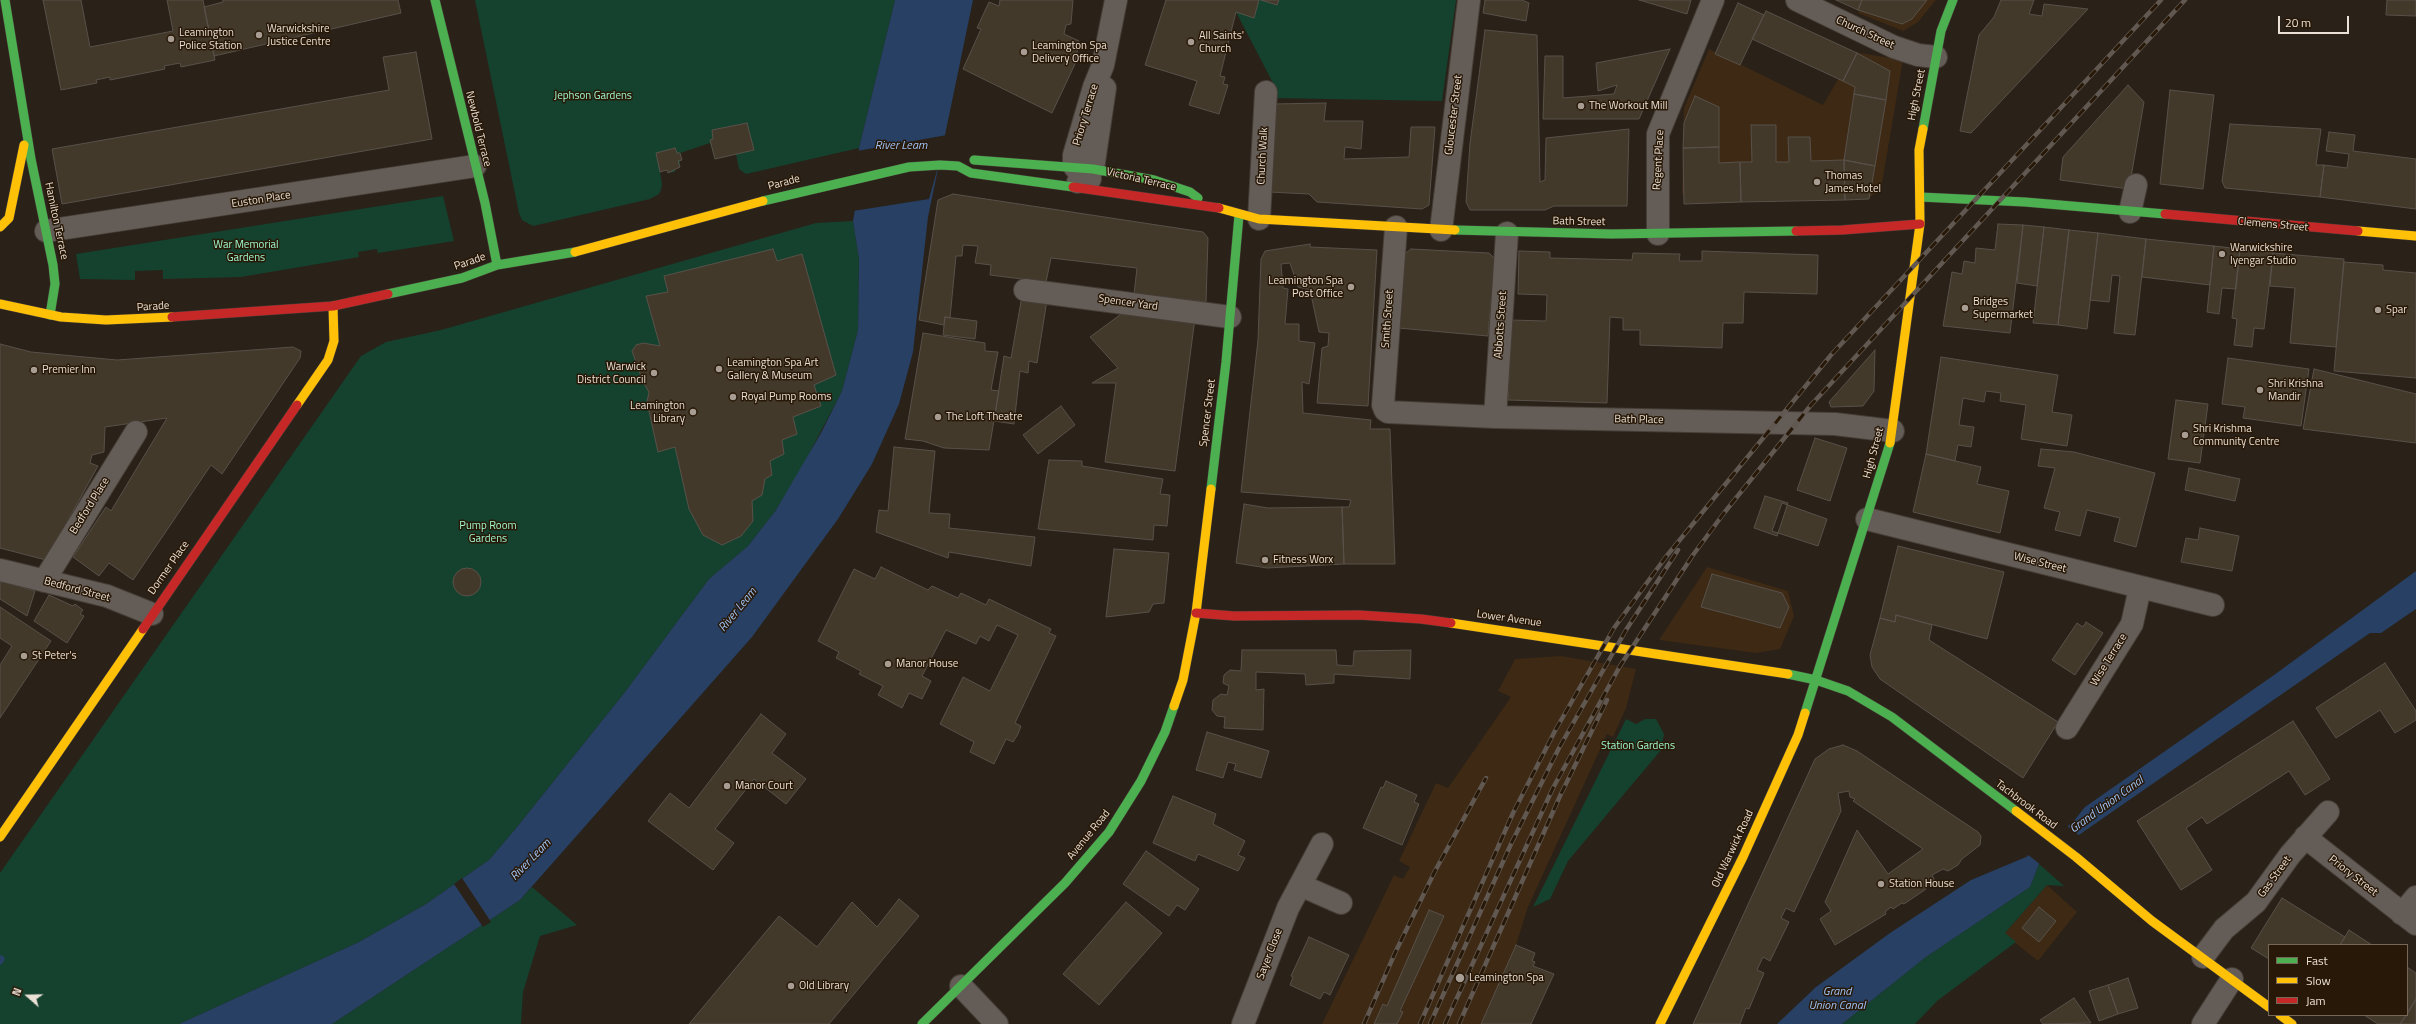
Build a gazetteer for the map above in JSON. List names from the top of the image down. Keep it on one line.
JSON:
{"streets":{"main road":["High Street","Newbold Terrace","Victoria Terrace","Parade","Hamilton Terrace","Bath Street","Clemens Street","Spencer Street","Dormer Place","Lower Avenue","Tachbrook Road","Avenue Road","Old Warwick Road"],"street":["Church Street","Priory Terrace","Gloucester Street","Church Walk","Regent Place","Euston Place","Spencer Yard","Smith Street","Abbotts Street","Bath Place","Bedford Place","Wise Street","Bedford Street","Wise Terrace","Priory Street","Gas Street","Sayer Close"]},"crossings":[["Church Street","High Street"],["High Street","Bath Street"],["High Street","Clemens Street"],["High Street","Bath Place"],["High Street","Wise Street"],["High Street","Lower Avenue"],["High Street","Tachbrook Road"],["High Street","Old Warwick Road"],["Priory Terrace","Victoria Terrace"],["Gloucester Street","Bath Street"],["Newbold Terrace","Parade"],["Newbold Terrace","Euston Place"],["Church Walk","Victoria Terrace"],["Church Walk","Bath Street"],["Church Walk","Spencer Street"],["Regent Place","Bath Street"],["Victoria Terrace","Parade"],["Victoria Terrace","Bath Street"],["Victoria Terrace","Spencer Street"],["Parade","Hamilton Terrace"],["Parade","Dormer Place"],["Euston Place","Hamilton Terrace"],["Bath Street","Smith Street"],["Bath Street","Abbotts Street"],["Bath Street","Spencer Street"],["Spencer Yard","Spencer Street"],["Smith Street","Bath Place"],["Abbotts Street","Bath Place"],["Spencer Street","Lower Avenue"],["Spencer Street","Avenue Road"],["Bedford Place","Bedford Street"],["Wise Street","Wise Terrace"],["Dormer Place","Bedford Street"],["Lower Avenue","Tachbrook Road"],["Lower Avenue","Avenue Road"],["Lower Avenue","Old Warwick Road"],["Tachbrook Road","Old Warwick Road"],["Tachbrook Road","Gas Street"],["Priory Street","Gas Street"]],"water":["River Leam","Grand Union Canal"],"parks":["Jephson Gardens","War Memorial Gardens","Pump Room Gardens","Station Gardens"],"places":["Warwickshire Justice Centre","Leamington Police Station","All Saints' Church","Leamington Spa Delivery Office","The Workout Mill","Thomas James Hotel","Warwickshire Iyengar Studio","Leamington Spa Post Office","Bridges Supermarket","Spar","Leamington Spa Art Gallery & Museum","Premier Inn","Warwick District Council","Shri Krishna Mandir","Royal Pump Rooms","Leamington Library","The Loft Theatre","Shri Krishma Community Centre","Fitness Worx","St Peter's","Manor House","Manor Court","Station House","Leamington Spa","Old Library"],"legend":["Fast","Slow","Jam"],"scale_bar":"20 m","north":"left"}
